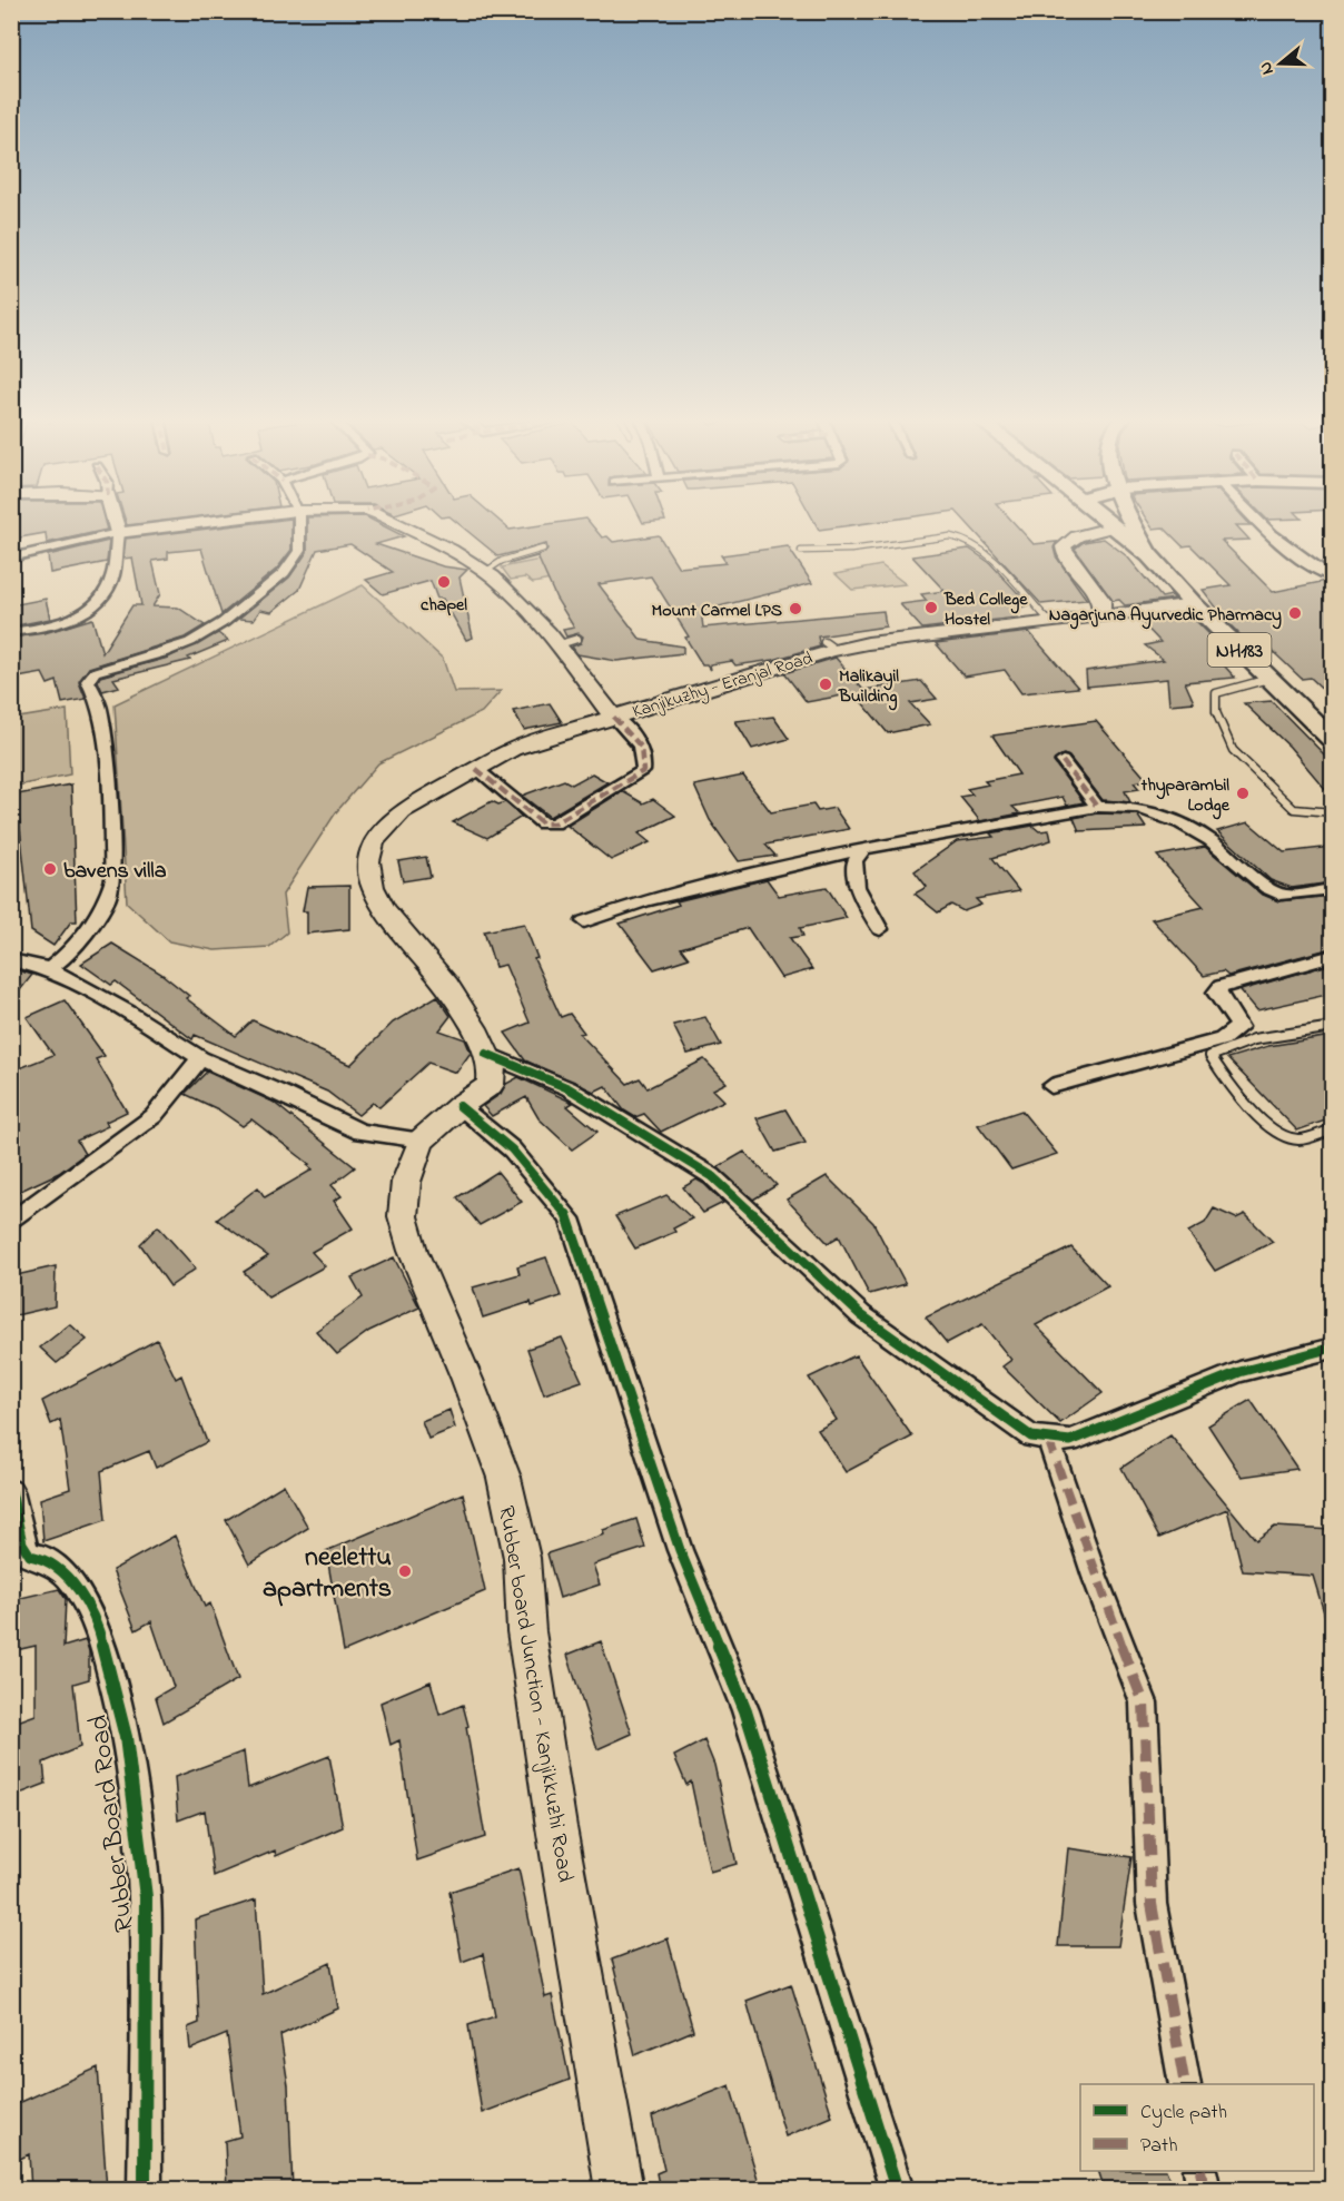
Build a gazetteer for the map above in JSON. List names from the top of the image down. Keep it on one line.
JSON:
{"streets":{"highway":["NH183"],"main road":["Kanjikuzhy - Eranjal Road","Rubber board Junction - Kanjikkuzhi Road"],"street":["Rubber Board Road"]},"crossings":[["NH183","Kanjikuzhy - Eranjal Road"],["Kanjikuzhy - Eranjal Road","Rubber board Junction - Kanjikkuzhi Road"]],"places":["chapel","Bed College Hostel","Mount Carmel LPS","Nagarjuna Ayurvedic Pharmacy","Malikayil Building","thyparambil Lodge","bavens villa","neelettu apartments"],"legend":["Cycle path","Path"],"north":"left"}
